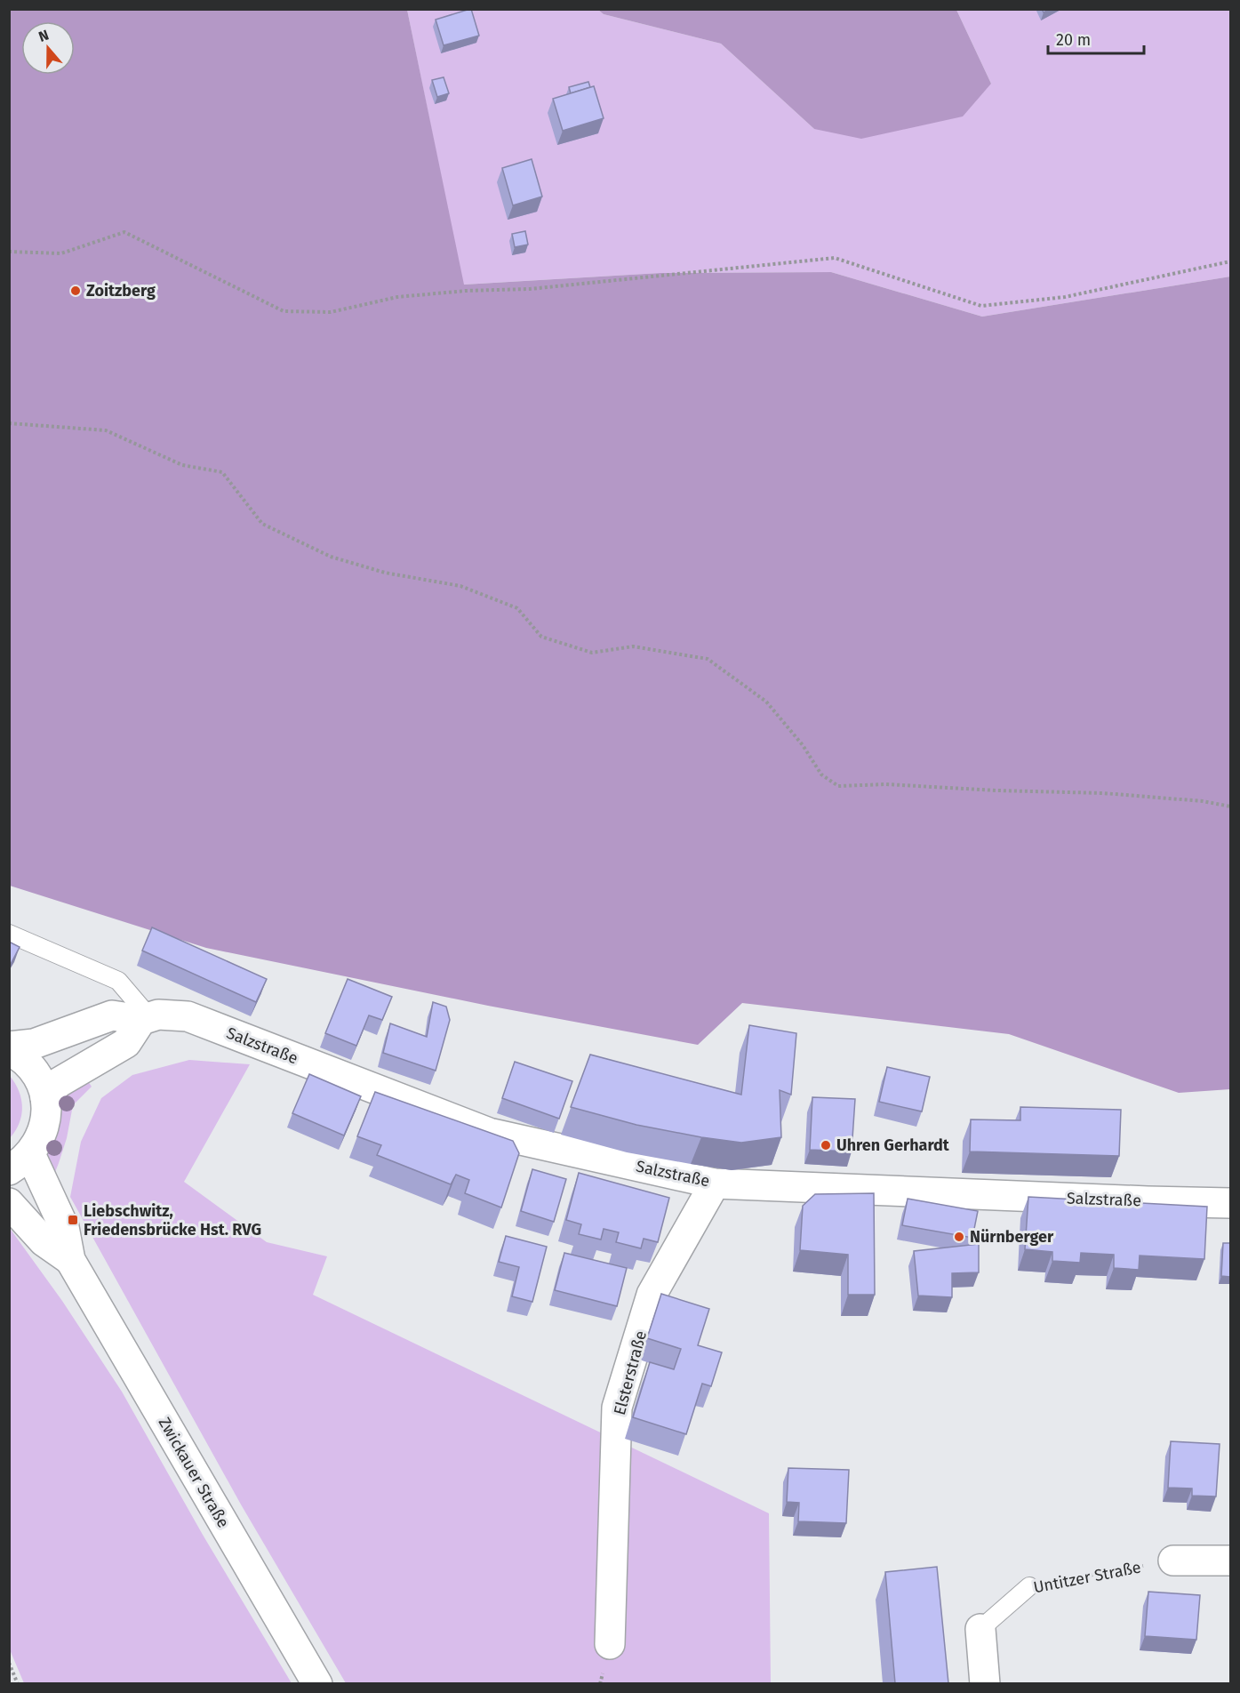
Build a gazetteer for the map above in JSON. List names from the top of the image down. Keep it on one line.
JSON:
{"streets":{"street":["Salzstraße","Elsterstraße","Zwickauer Straße","Untitzer Straße"]},"crossings":[["Salzstraße","Elsterstraße"],["Salzstraße","Zwickauer Straße"]],"places":{"other":["Zoitzberg","Uhren Gerhardt","Nürnberger"],"transit":["Liebschwitz, Friedensbrücke Hst. RVG"]},"scale_bar":"20 m","north":"top"}
